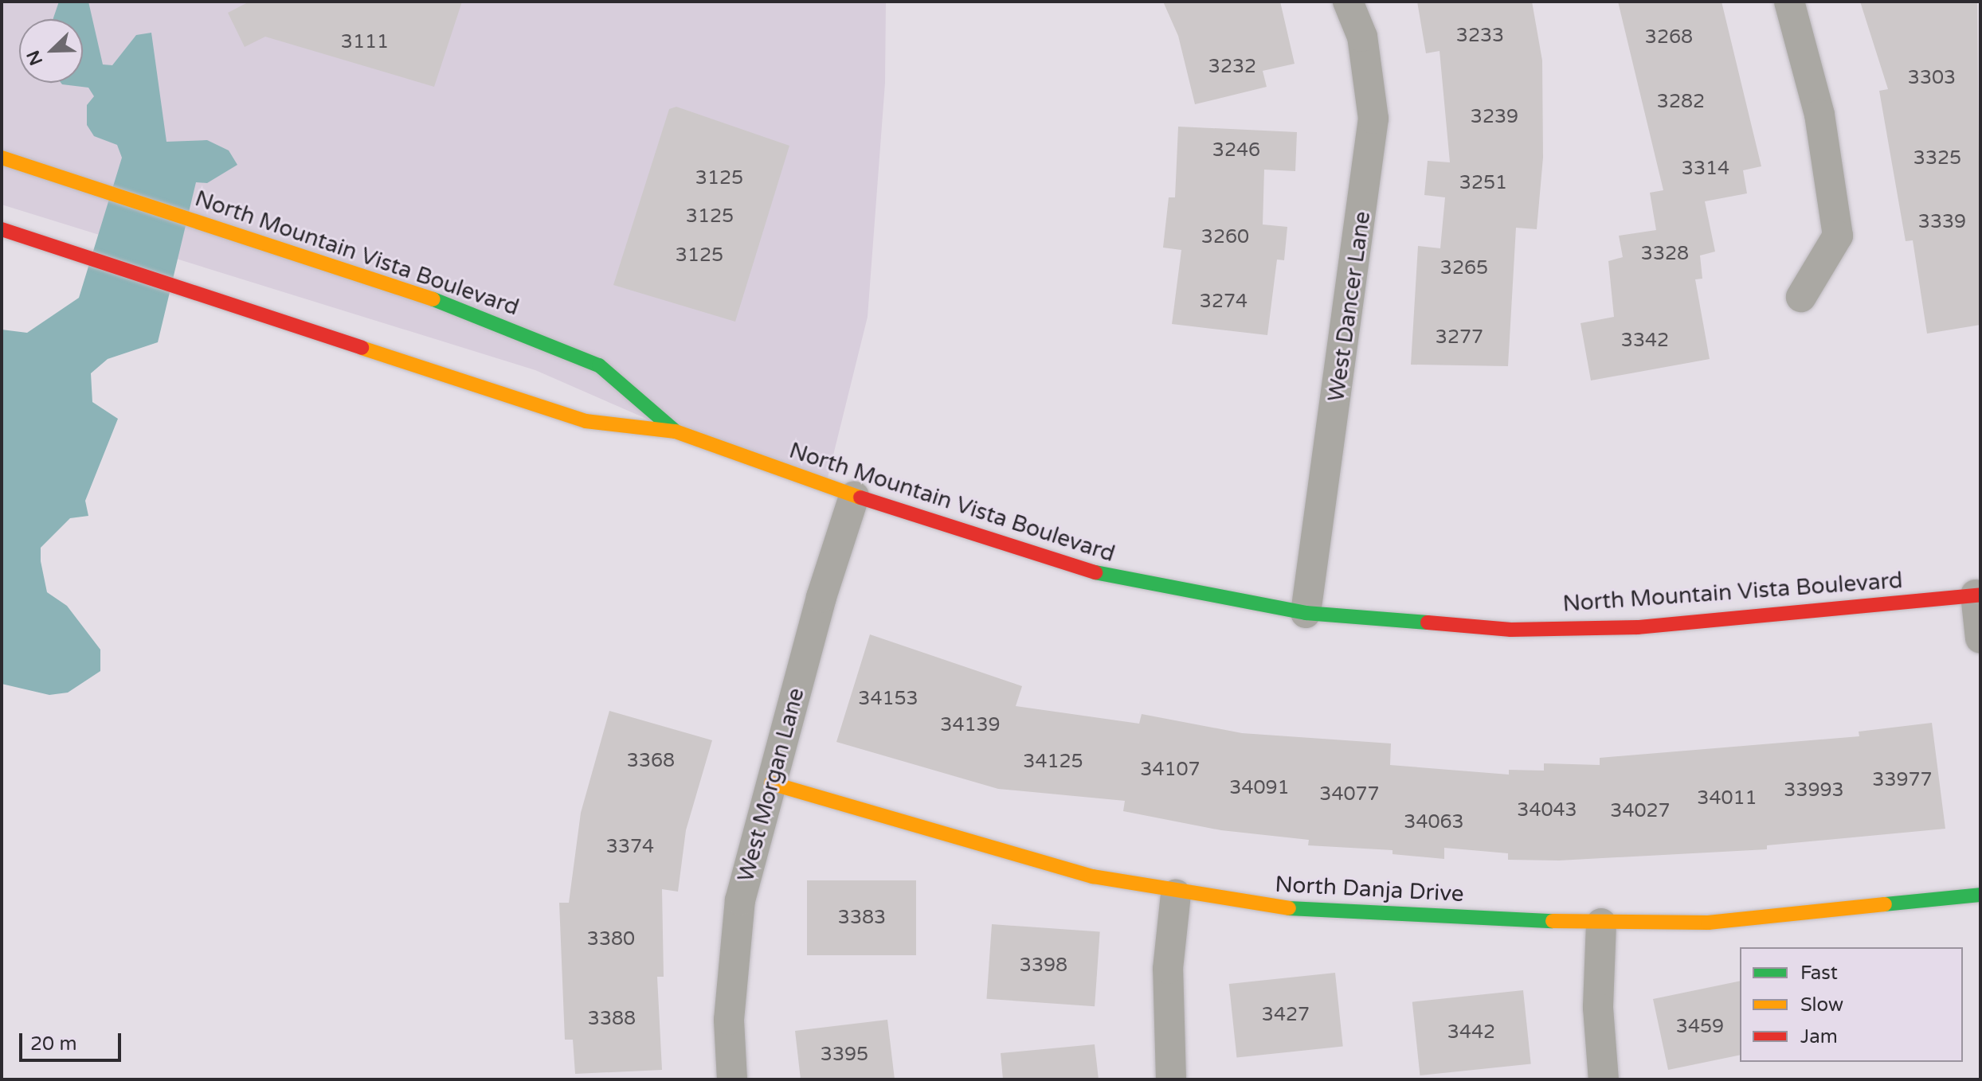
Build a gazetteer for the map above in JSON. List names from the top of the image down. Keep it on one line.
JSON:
{"streets":{"street":["North Mountain Vista Boulevard","West Dancer Lane","West Morgan Lane","North Danja Drive"]},"crossings":[["North Mountain Vista Boulevard","West Dancer Lane"],["North Mountain Vista Boulevard","West Morgan Lane"],["West Morgan Lane","North Danja Drive"]],"house_numbers":["3233","3268","3111","3232","3303","3282","3239","3246","3325","3314","3125","3251","3125","3339","3260","3328","3125","3265","3274","3277","3342","34153","34139","3368","34125","34107","33977","34091","33993","34077","34011","34043","34027","34063","3374","3383","3380","3398","3427","3388","3459","3442","3395"],"legend":["Fast","Slow","Jam"],"scale_bar":"20 m","north":"bottom left"}
